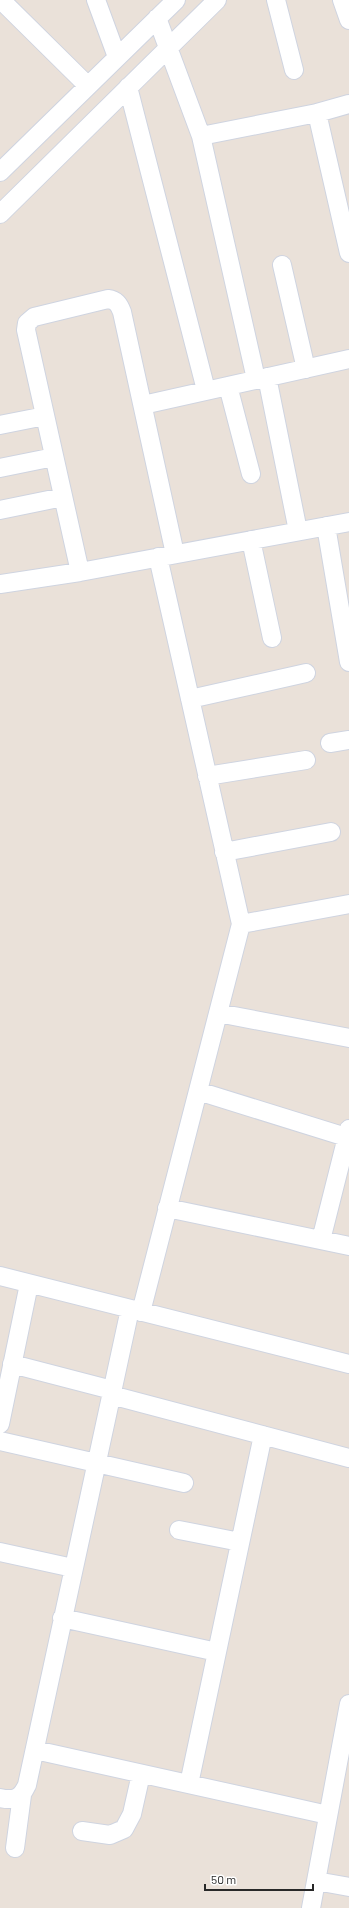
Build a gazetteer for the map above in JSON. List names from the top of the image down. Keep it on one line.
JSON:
{"scale_bar":"50 m"}
